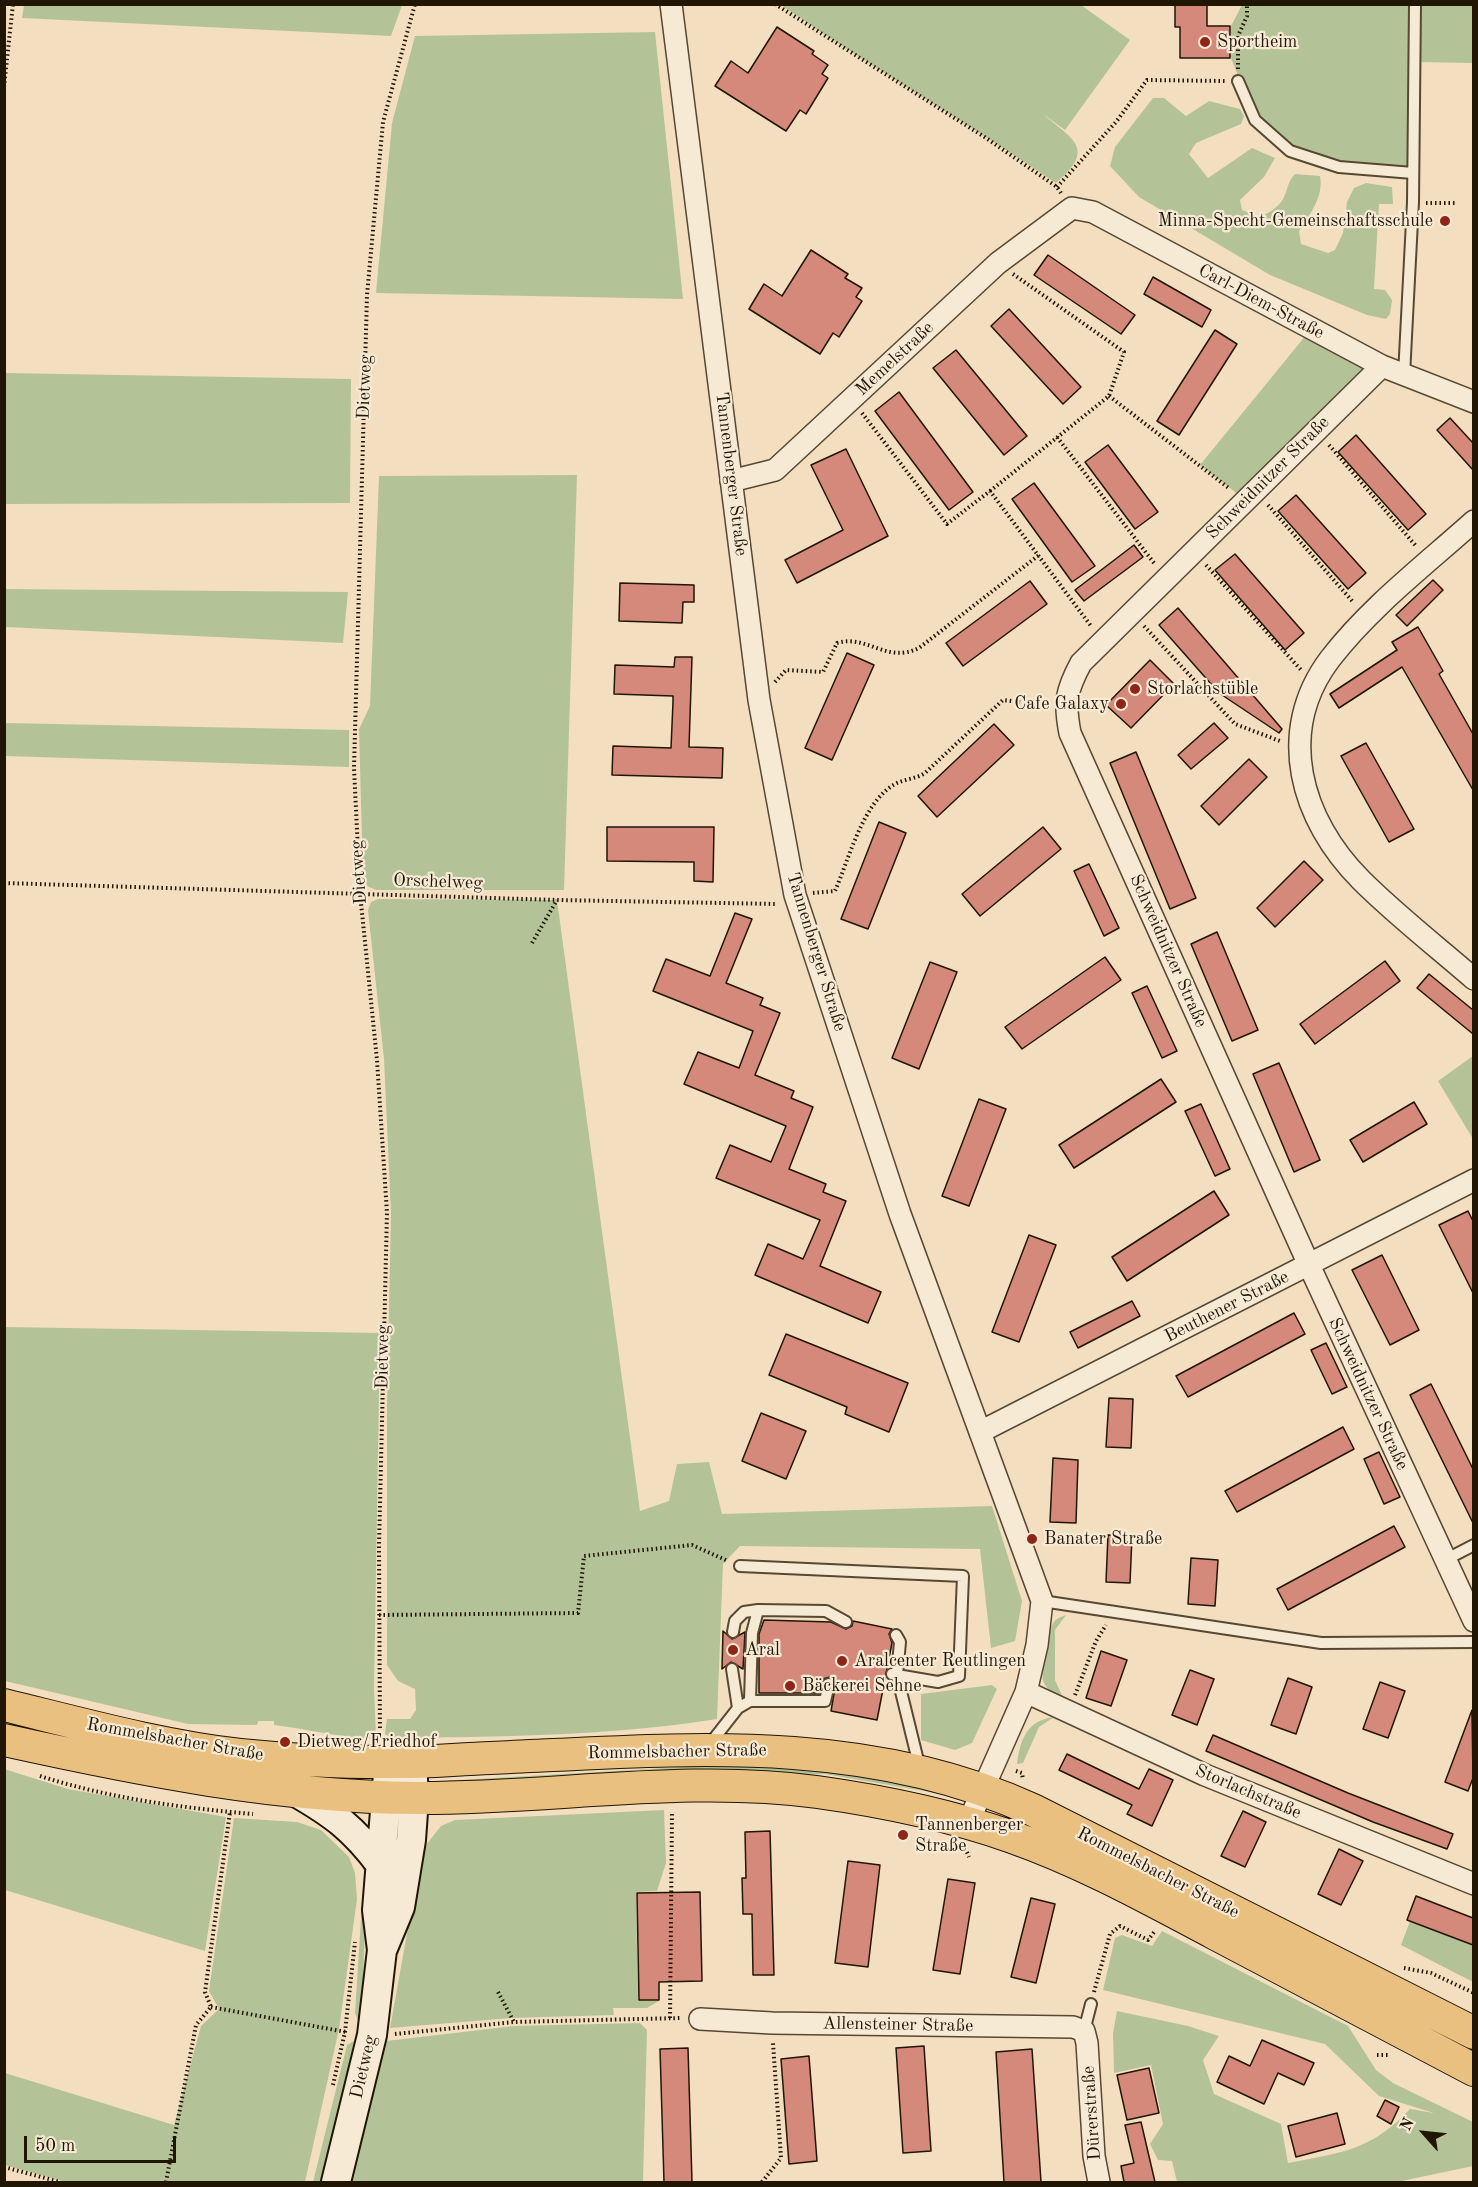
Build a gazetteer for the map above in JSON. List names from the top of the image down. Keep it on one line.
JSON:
{"streets":{"main road":["Rommelsbacher Straße"],"street":["Carl-Diem-Straße","Memelstraße","Dietweg","Tannenberger Straße","Schweidnitzer Straße","Beuthener Straße","Storlachstraße","Allensteiner Straße","Dürerstraße"],"path":["Orschelweg"]},"crossings":[["Carl-Diem-Straße","Memelstraße"],["Carl-Diem-Straße","Schweidnitzer Straße"],["Memelstraße","Tannenberger Straße"],["Dietweg","Orschelweg"],["Dietweg","Rommelsbacher Straße"],["Tannenberger Straße","Orschelweg"],["Tannenberger Straße","Beuthener Straße"],["Tannenberger Straße","Rommelsbacher Straße"],["Tannenberger Straße","Storlachstraße"],["Schweidnitzer Straße","Orschelweg"],["Schweidnitzer Straße","Beuthener Straße"],["Allensteiner Straße","Dürerstraße"]],"places":["Sportheim","Minna-Specht-Gemeinschaftsschule","Storlachstüble","Cafe Galaxy","Banater Straße","Aral","Aralcenter Reutlingen","Bäckerei Sehne","Dietweg/Friedhof","Tannenberger Straße"],"scale_bar":"50 m","north":"top left"}
